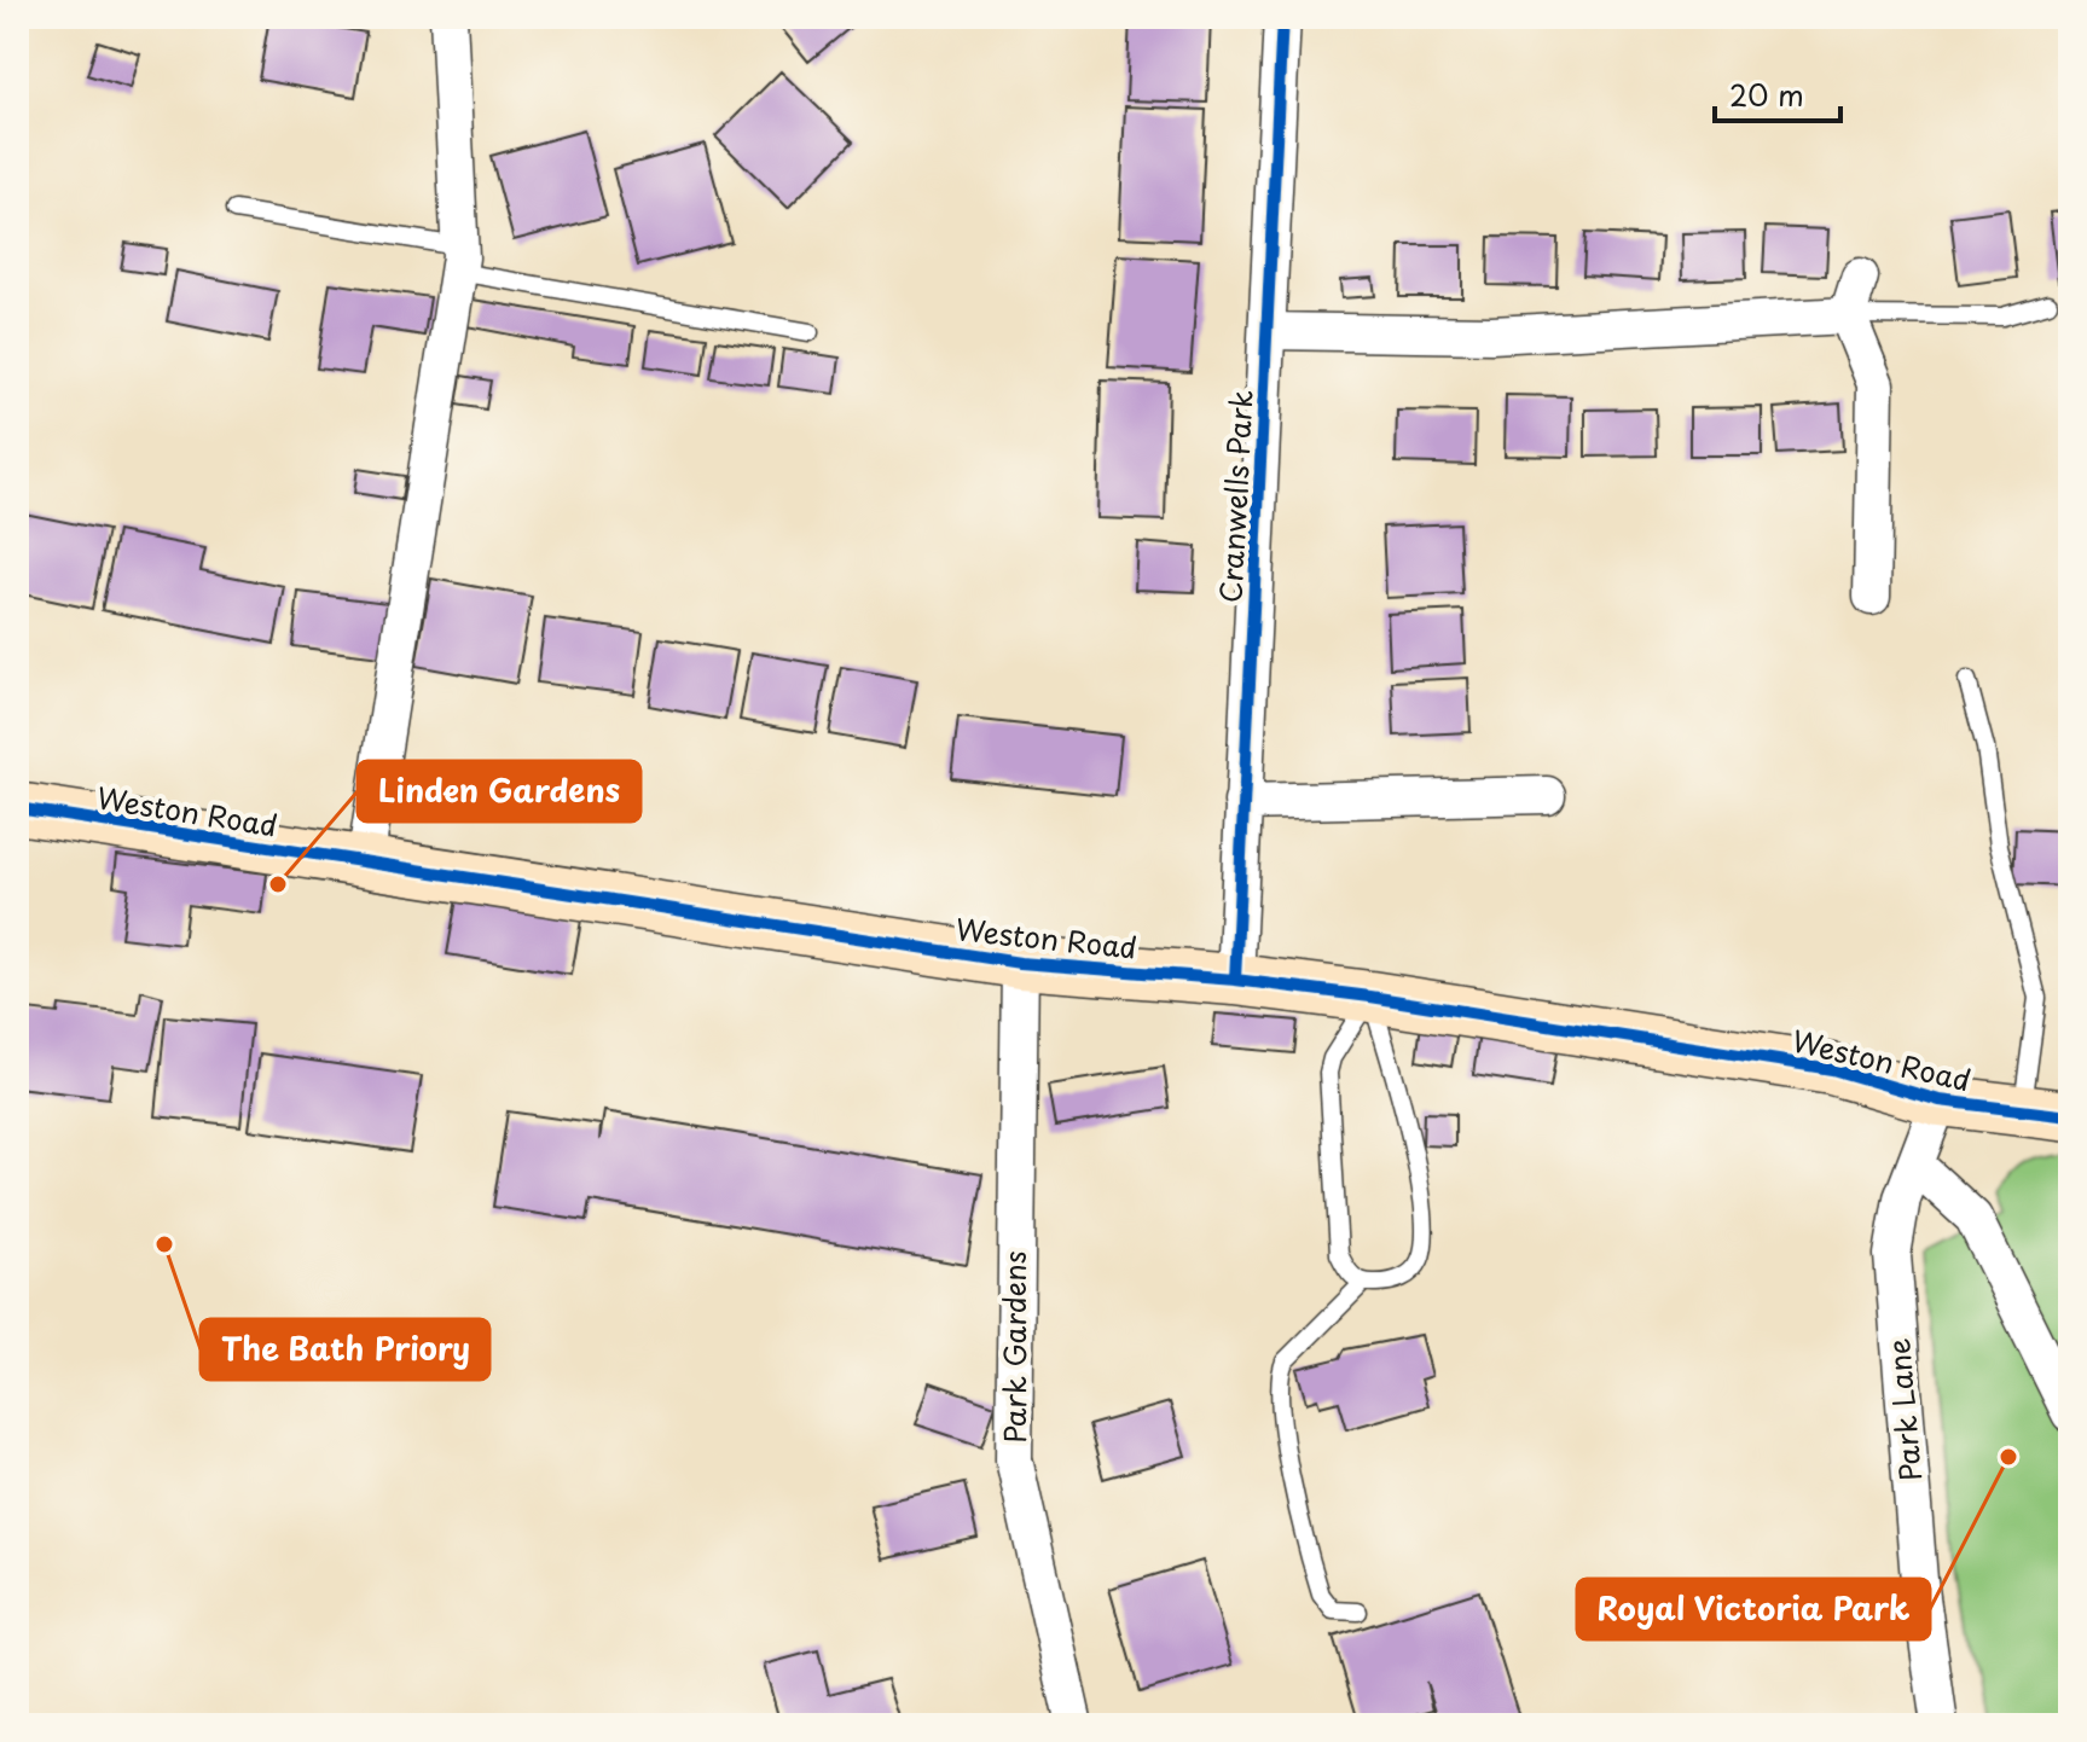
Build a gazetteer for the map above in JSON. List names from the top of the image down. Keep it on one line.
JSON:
{"streets":{"street":["Cranwells Park","Weston Road","Park Gardens","Park Lane"]},"crossings":[["Cranwells Park","Weston Road"],["Weston Road","Park Gardens"],["Weston Road","Park Lane"]],"places":["Linden Gardens","The Bath Priory","Royal Victoria Park"],"scale_bar":"20 m"}
